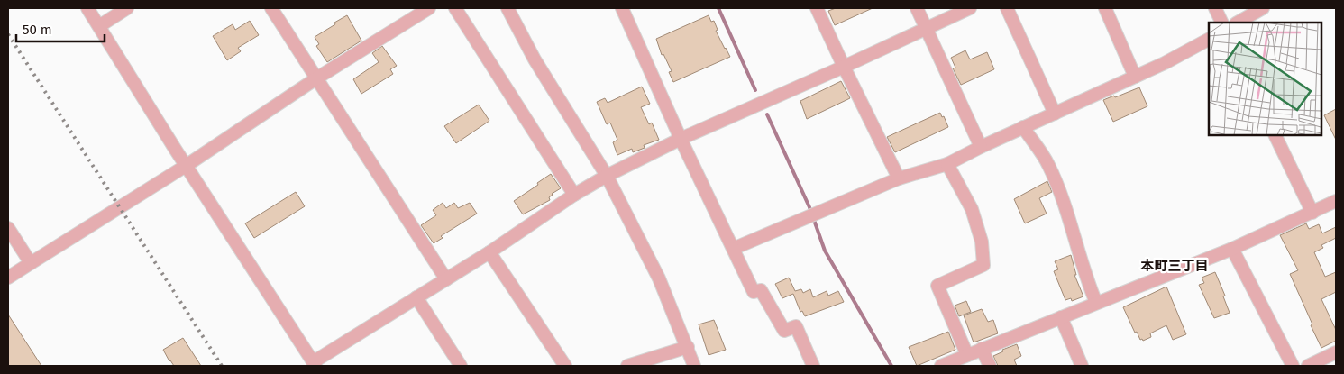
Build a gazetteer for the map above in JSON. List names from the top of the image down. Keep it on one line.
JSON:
{"districts":["本町三丁目"],"scale_bar":"50 m"}
